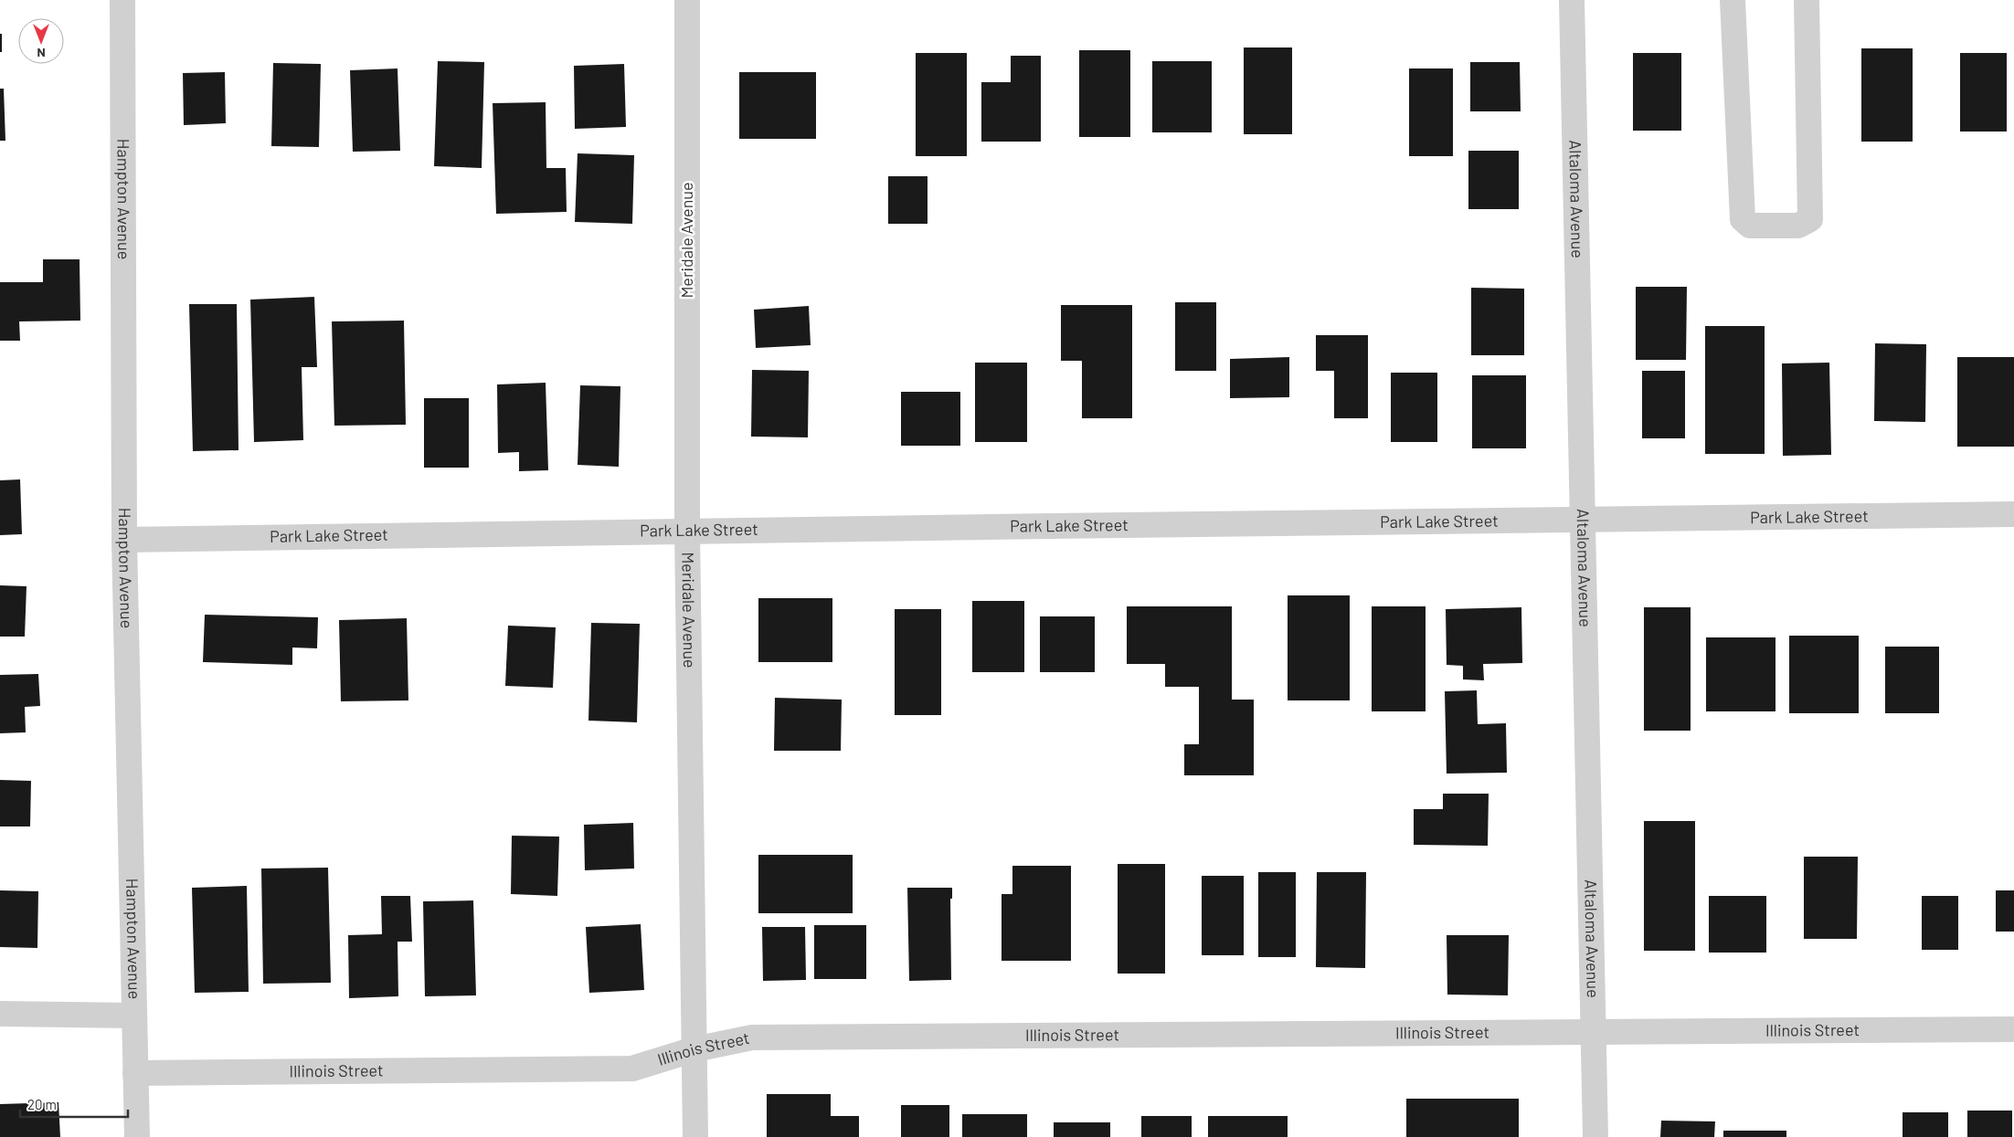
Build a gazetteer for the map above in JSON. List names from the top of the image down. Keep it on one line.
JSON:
{"streets":{"street":["Hampton Avenue","Altaloma Avenue","Meridale Avenue","Park Lake Street","Illinois Street"]},"crossings":[["Hampton Avenue","Park Lake Street"],["Hampton Avenue","Illinois Street"],["Altaloma Avenue","Park Lake Street"],["Altaloma Avenue","Illinois Street"],["Meridale Avenue","Park Lake Street"],["Meridale Avenue","Illinois Street"]],"scale_bar":"20 m","north":"bottom"}
